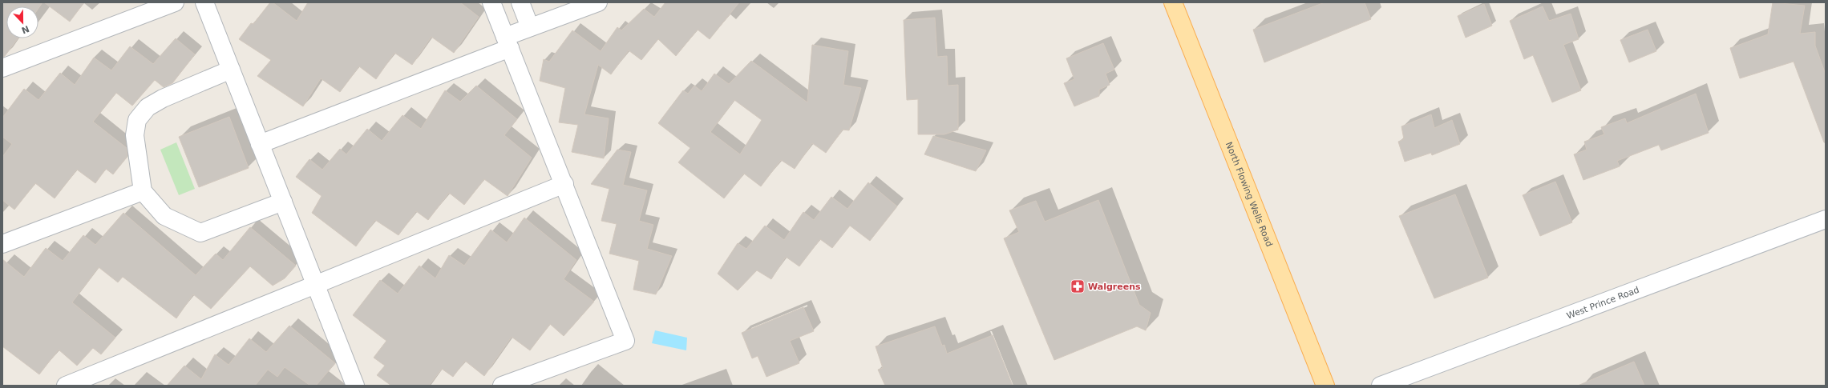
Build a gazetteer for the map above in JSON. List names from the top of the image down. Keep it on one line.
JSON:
{"streets":{"main road":["North Flowing Wells Road"],"street":["West Prince Road"]},"places":{"pharmacy":["Walgreens"]},"north":"bottom"}
